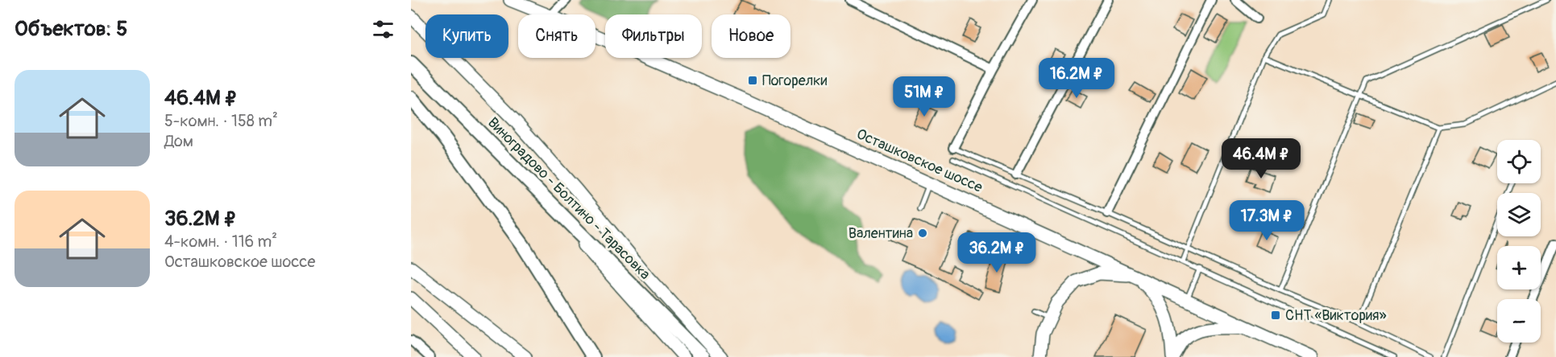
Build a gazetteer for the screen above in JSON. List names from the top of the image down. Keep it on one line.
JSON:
{"streets":{"main road":["Осташковское шоссе","Виноградово - Болтино - Тарасовка"]},"places":{"transit":["Погорелки","СНТ «Виктория»"],"other":["Валентина"]},"page":{"heading":"Объектов: 5","chip":["Купить","Снять","Фильтры","Новое"],"list":[{"name":"46.4M ₽","note":"5-комн. · 158 m² · Дом"},{"name":"36.2M ₽","note":"4-комн. · 116 m² · Осташковское шоссе"}],"price":["16.2M ₽","51M ₽","46.4M ₽","17.3M ₽","36.2M ₽"],"map_buttons":["+","−"]}}
